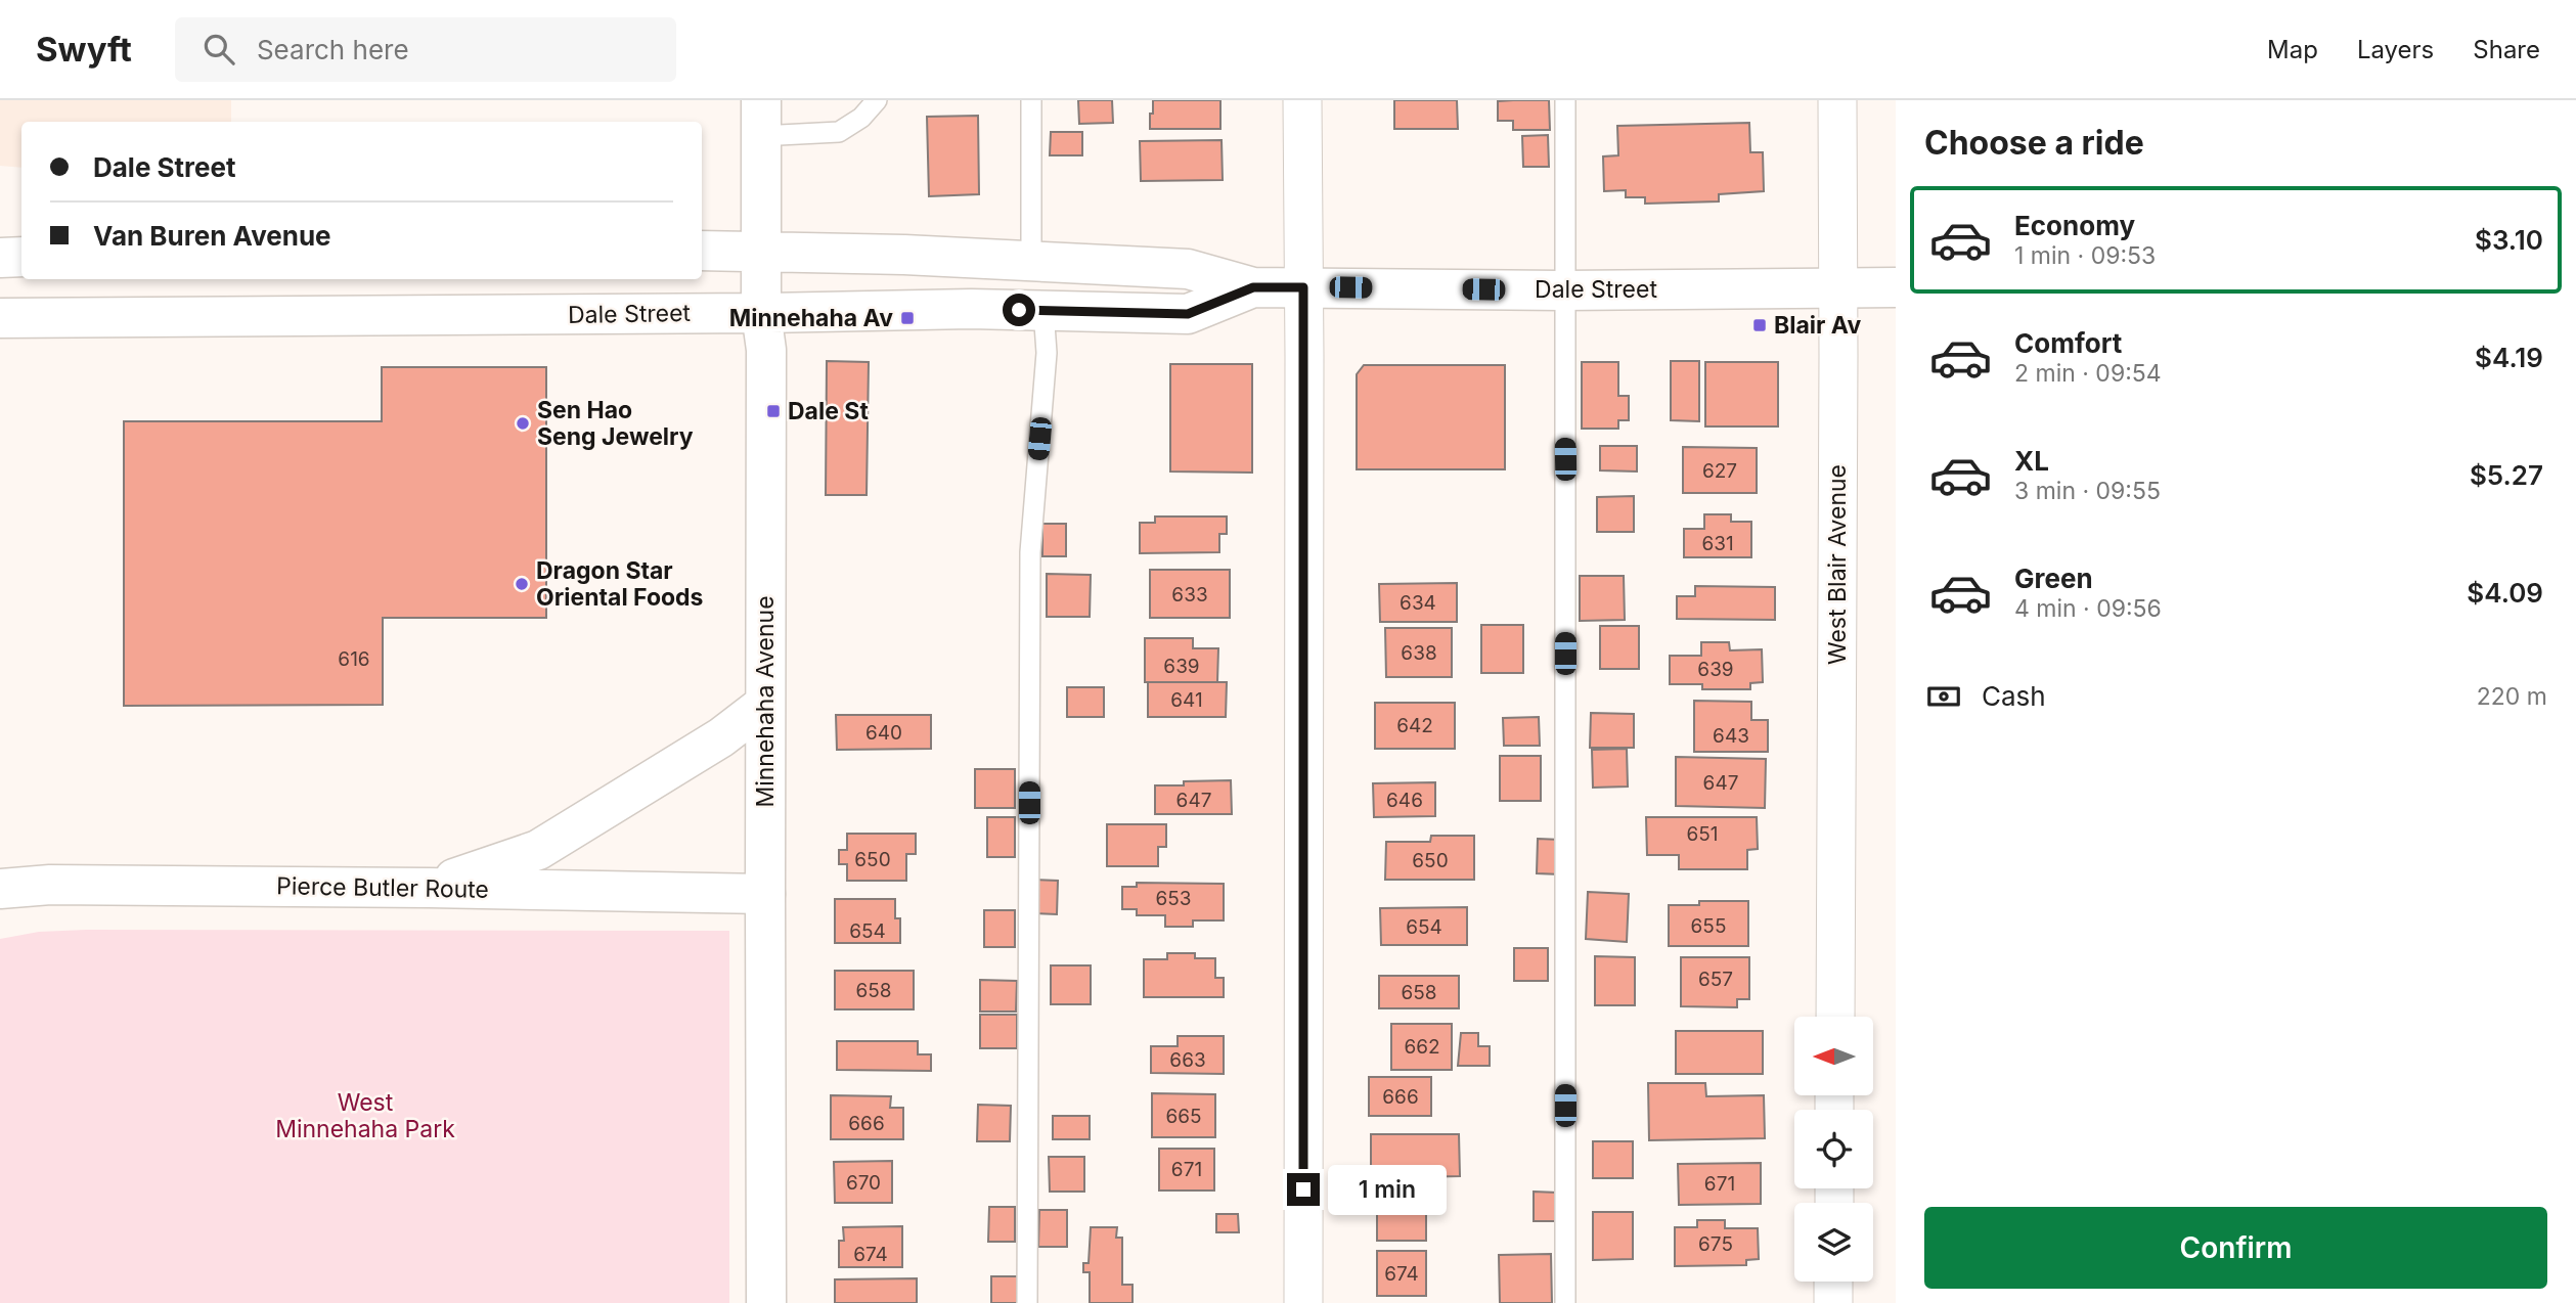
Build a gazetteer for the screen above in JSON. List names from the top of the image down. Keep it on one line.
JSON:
{"streets":{"main road":["Dale Street","Minnehaha Avenue","Pierce Butler Route"],"street":["West Blair Avenue"]},"crossings":[["Dale Street","West Blair Avenue"],["Dale Street","Minnehaha Avenue"],["Minnehaha Avenue","Pierce Butler Route"]],"parks":["West Minnehaha Park"],"places":{"transit":["Minnehaha Av","Blair Av","Dale St"],"other":["Sen Hao Seng Jewelry","Dragon Star Oriental Foods"]},"house_numbers":["627","631","633","634","638","616","639","639","641","642","640","643","647","647","646","651","650","650","653","655","654","654","657","658","658","662","663","666","665","666","671","670","671","675","674","674"],"north":"left","page":{"header":"Swyft","search":"Search here","nav":["Map","Layers","Share"],"heading":"Choose a ride","banner":["Dale Street","Van Buren Avenue"],"list":[{"name":"Economy","note":"1 min · 09:53","value":"$3.10"},{"name":"Comfort","note":"2 min · 09:54","value":"$4.19"},{"name":"XL","note":"3 min · 09:55","value":"$5.27"},{"name":"Green","note":"4 min · 09:56","value":"$4.09"}],"pay":["Cash","220 m"],"bubble":"1 min","buttons":"Confirm"}}
